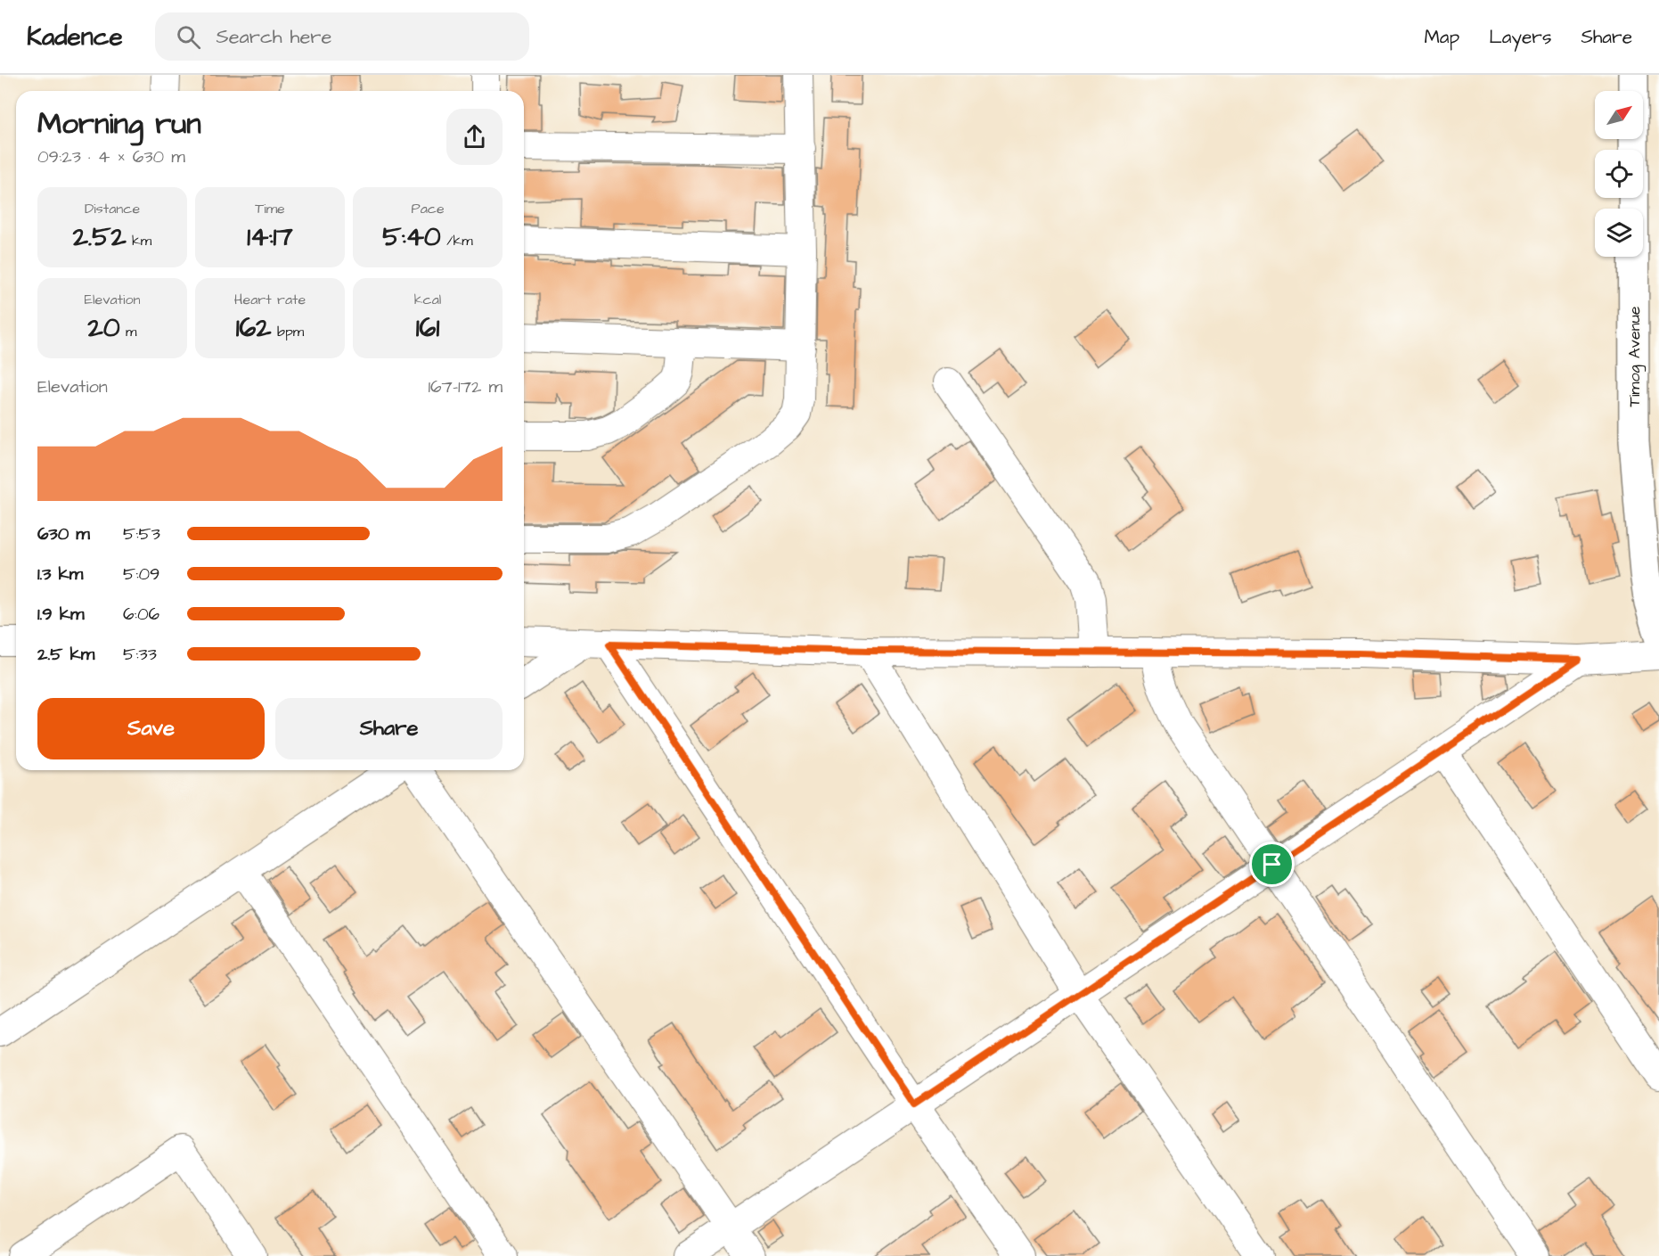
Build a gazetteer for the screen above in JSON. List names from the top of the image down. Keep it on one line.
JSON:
{"streets":{"main road":["Timog Avenue"]},"north":"top right","page":{"header":"Kadence","search":"Search here","nav":["Map","Layers","Share"],"heading":["Morning run","09:23 · 4 × 630 m"],"stats":[["Distance","2.52 km"],["Time","14:17"],["Pace","5:40 /km"],["Elevation","20 m"],["Heart rate","162 bpm"],["kcal","161"]],"chart":["Elevation","167–172 m"],"list":[{"name":"630 m","note":"5:53"},{"name":"1.3 km","note":"5:09"},{"name":"1.9 km","note":"6:06"},{"name":"2.5 km","note":"5:33"}],"buttons":["Save","Share"]}}
